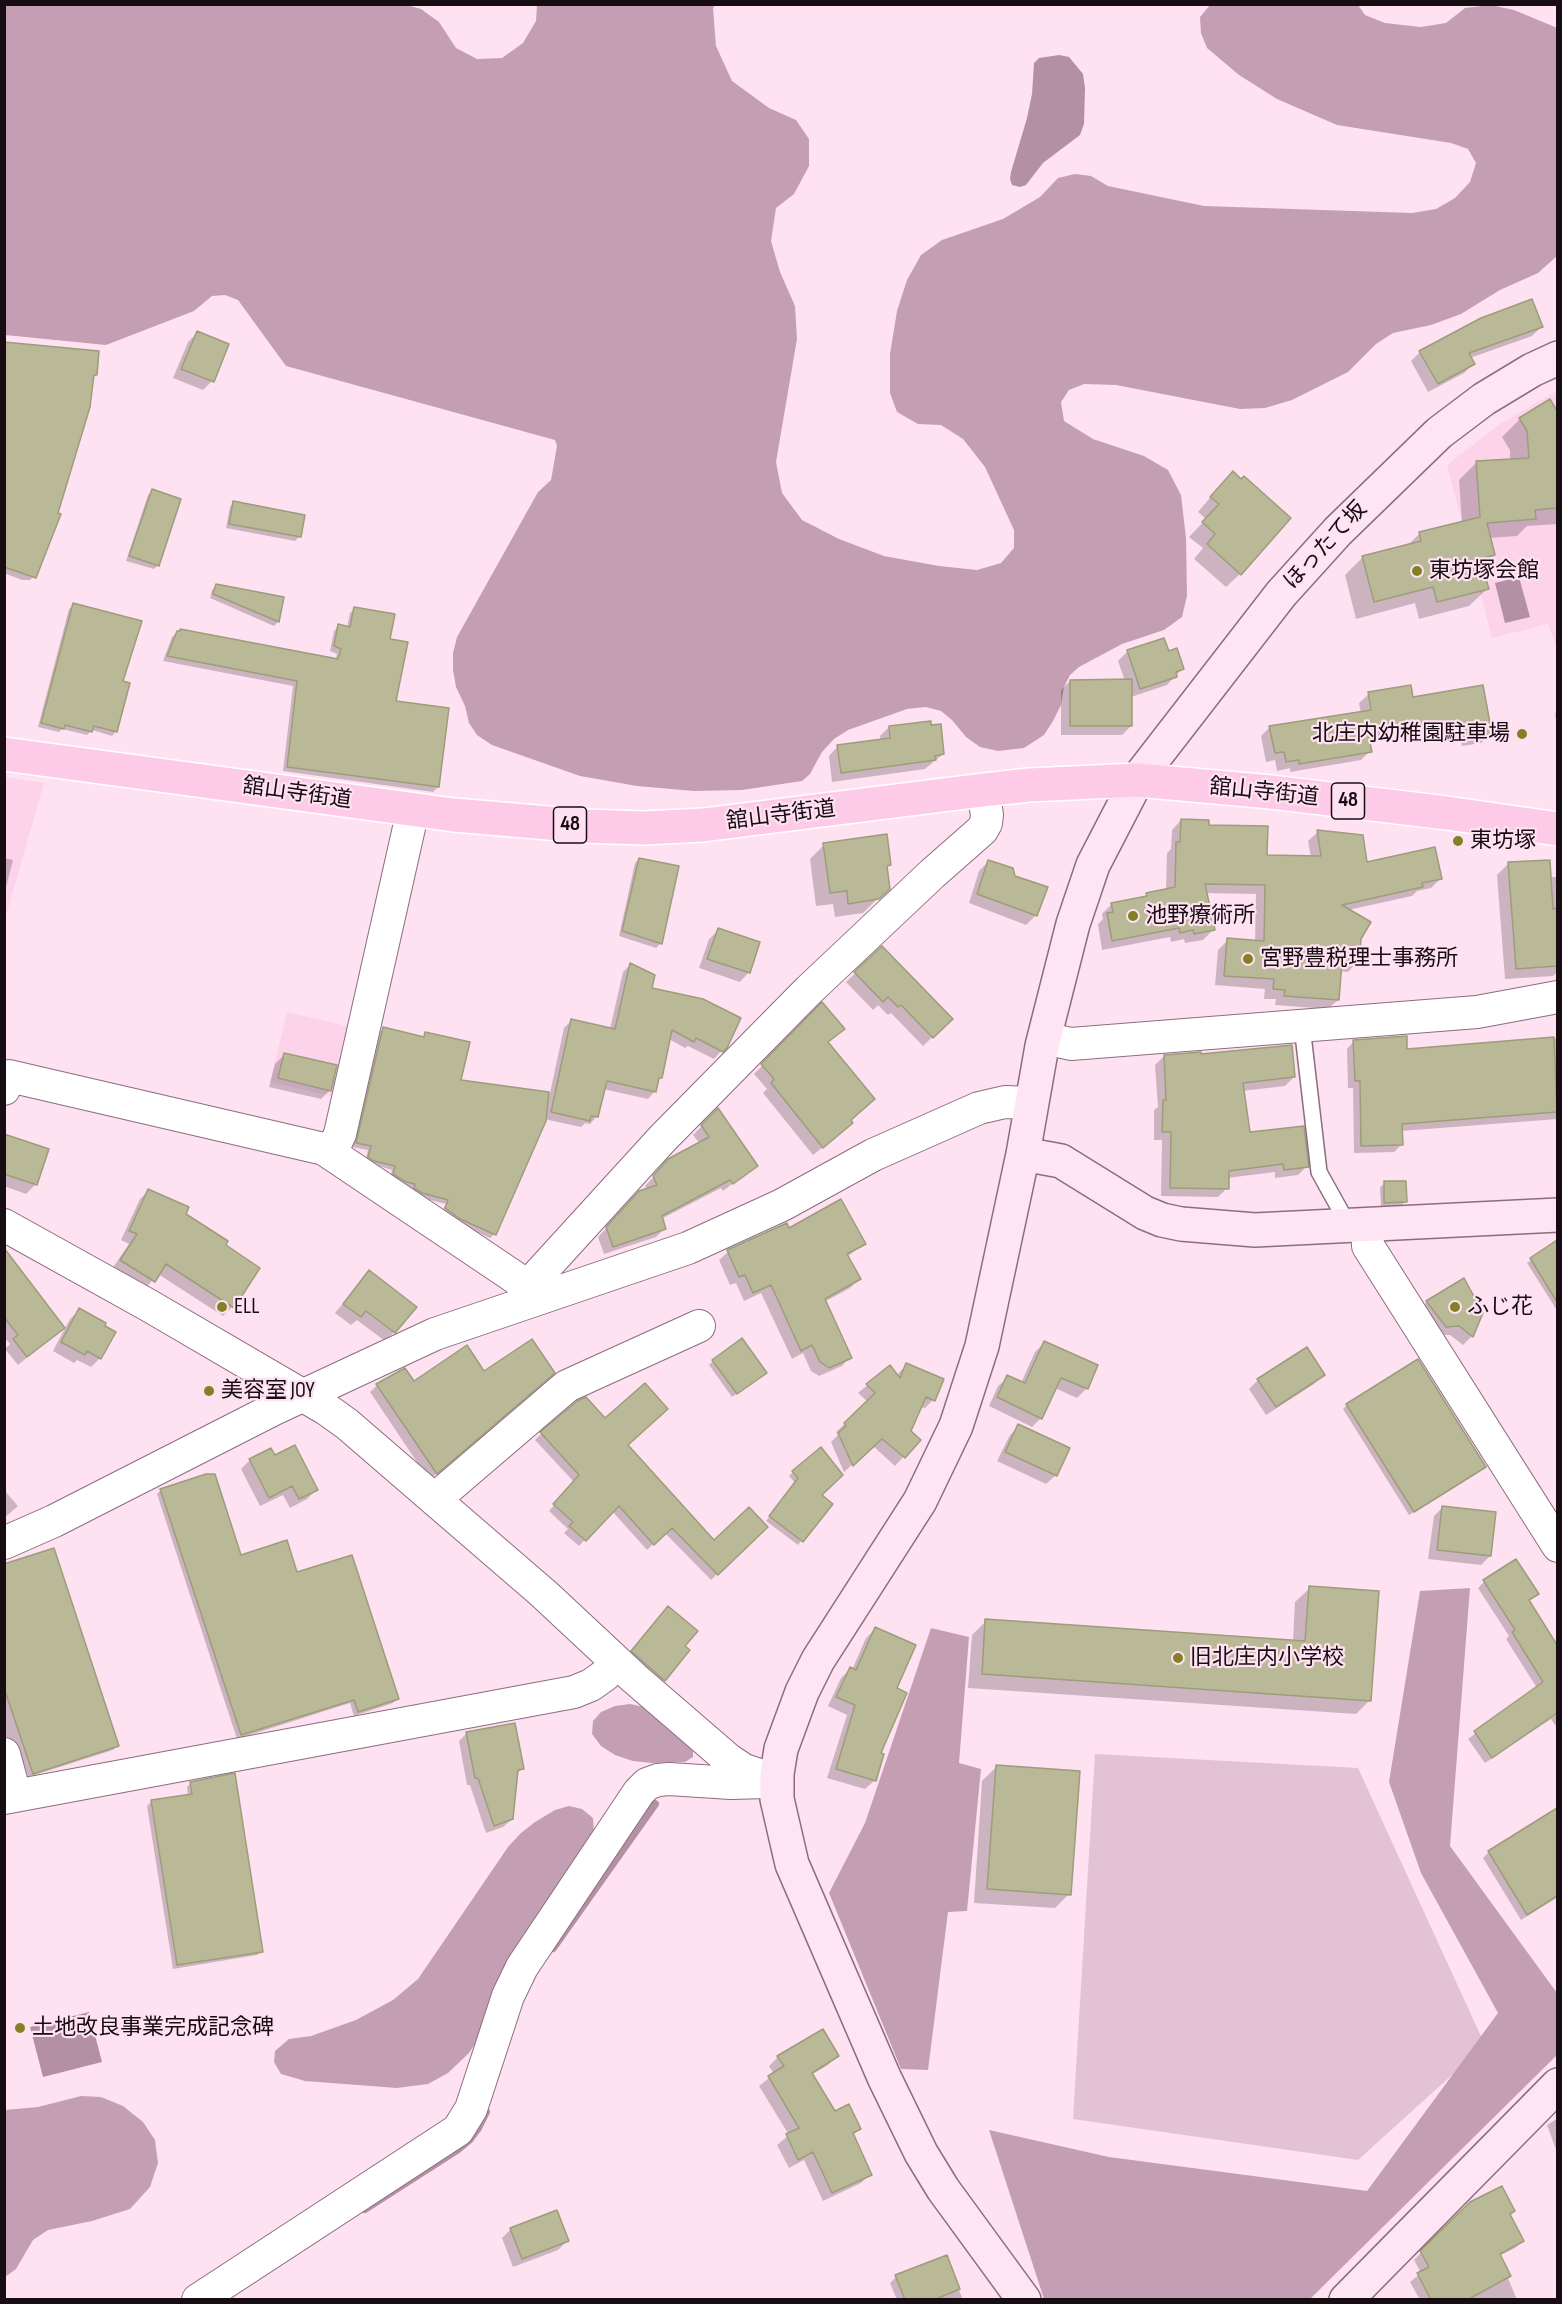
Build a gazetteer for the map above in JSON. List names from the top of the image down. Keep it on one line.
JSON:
{"streets":{"main road":["舘山寺街道","48"],"street":["ほったて坂"]},"crossings":[["ほったて坂","舘山寺街道"]],"places":["東坊塚会館","北庄内幼稚園駐車場","東坊塚","池野療術所","宮野豊税理士事務所","ELL","ふじ花","美容室 JOY","旧北庄内小学校","土地改良事業完成記念碑"]}
